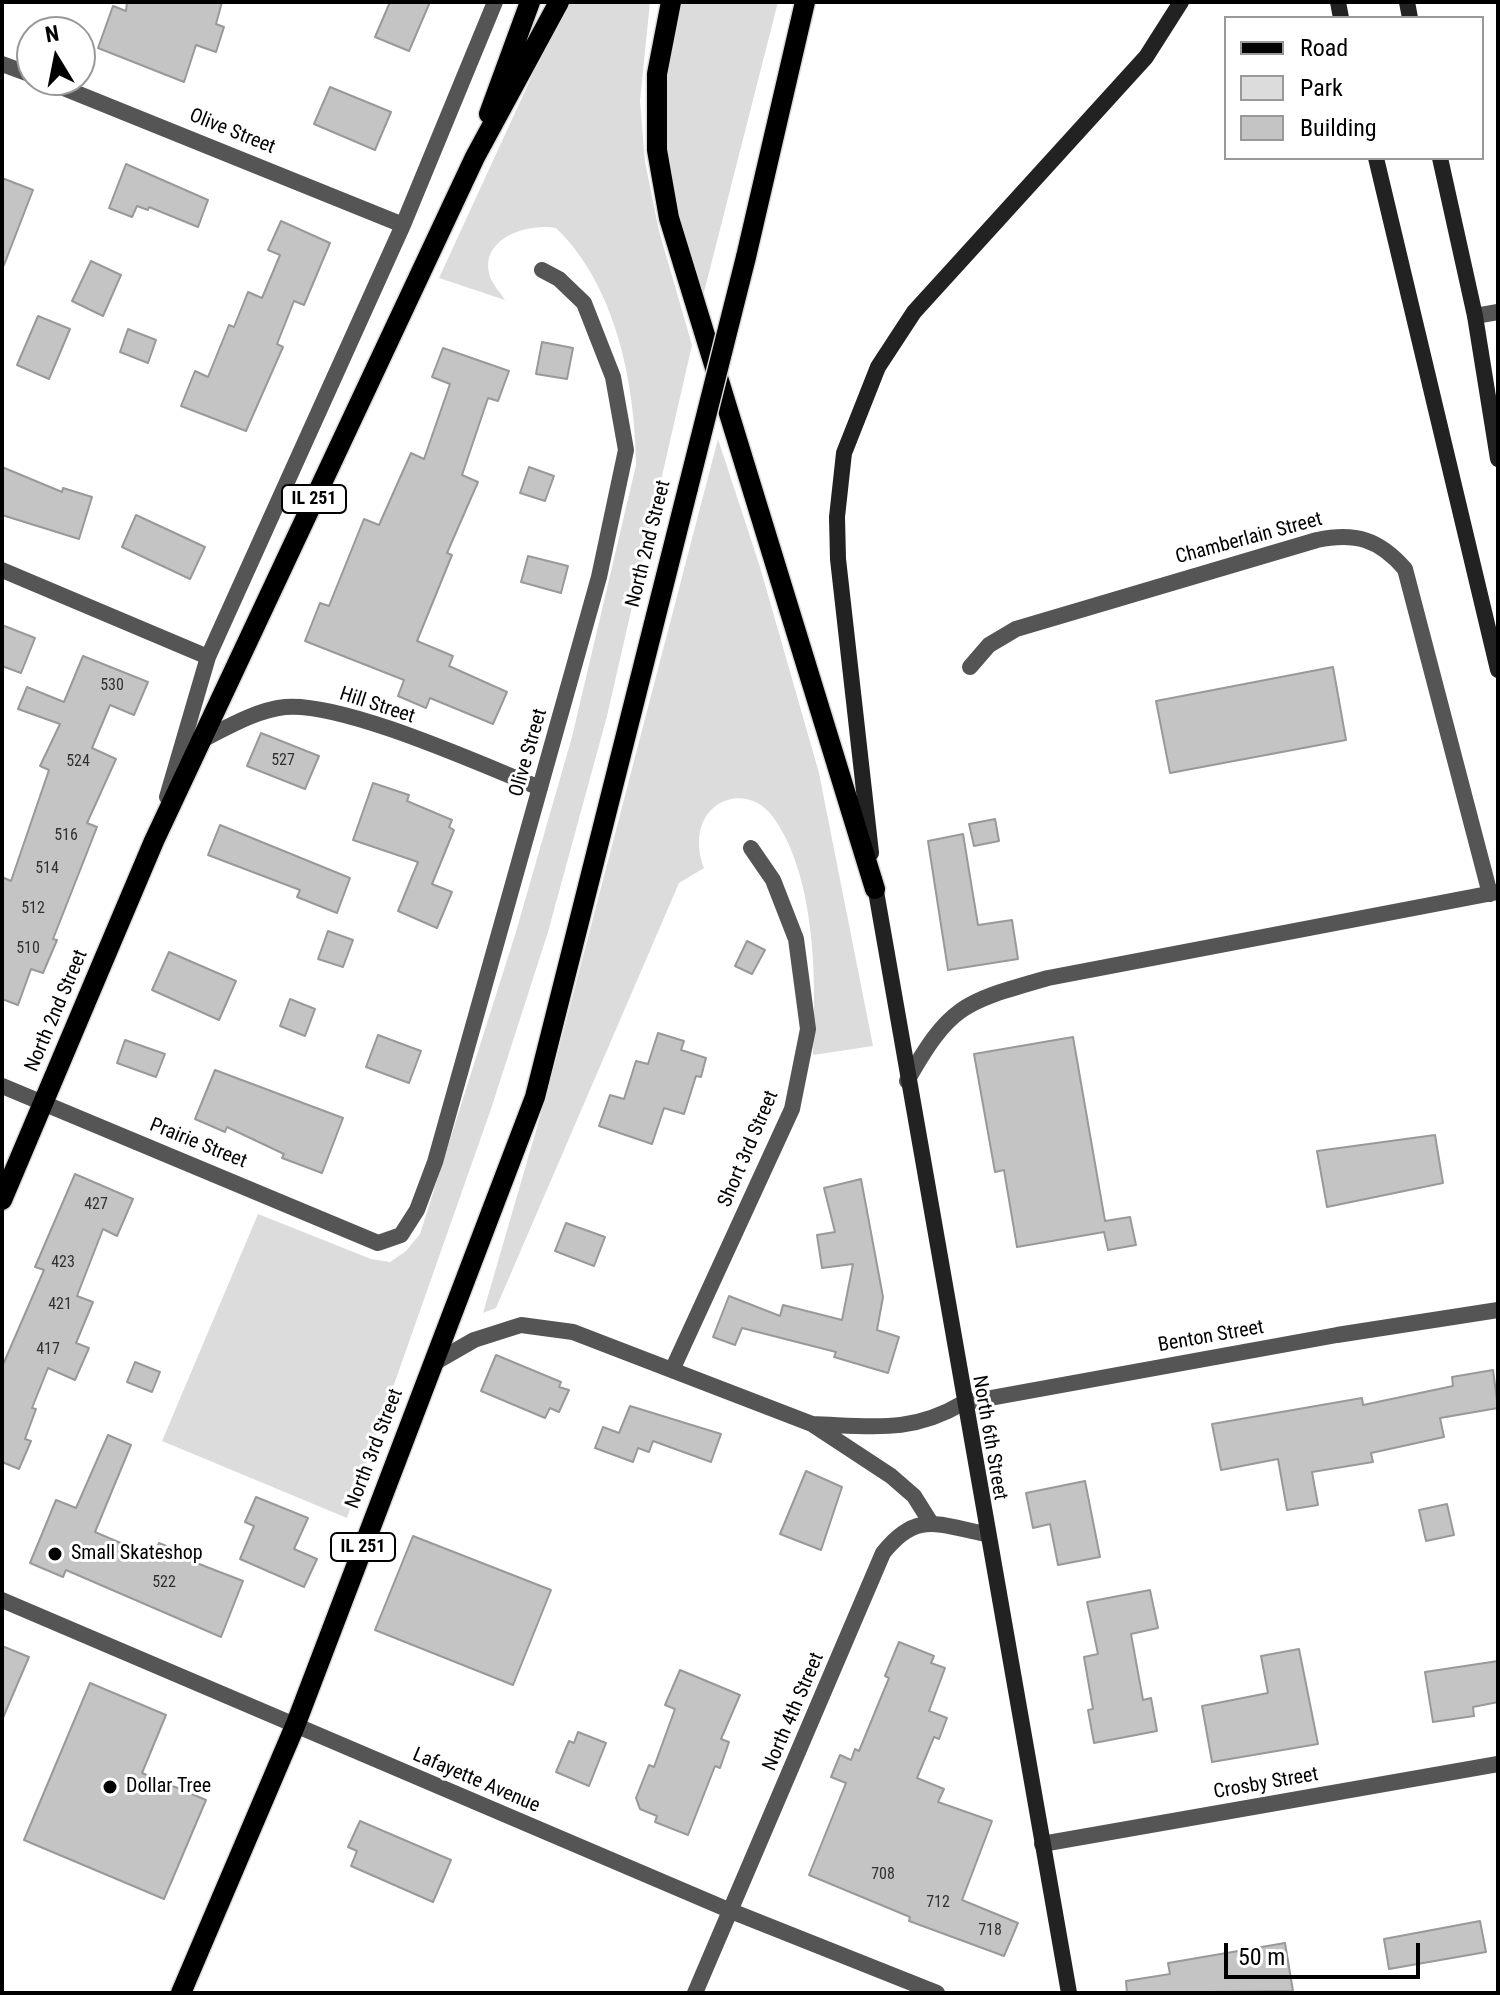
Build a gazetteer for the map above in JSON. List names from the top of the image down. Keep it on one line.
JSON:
{"streets":{"main road":["IL 251","North 2nd Street","North 6th Street","North 3rd Street"],"street":["Olive Street","Chamberlain Street","Hill Street","Prairie Street","Short 3rd Street","Benton Street","North 4th Street","Lafayette Avenue","Crosby Street"]},"crossings":[["Olive Street","North 2nd Street"],["Olive Street","Hill Street"],["Olive Street","Prairie Street"],["Chamberlain Street","North 6th Street"],["North 2nd Street","Hill Street"],["North 2nd Street","Prairie Street"],["North 2nd Street","North 3rd Street"],["Benton Street","North 6th Street"],["North 6th Street","Crosby Street"],["North 3rd Street","Lafayette Avenue"],["North 4th Street","Lafayette Avenue"]],"places":["Small Skateshop","Dollar Tree"],"house_numbers":["530","527","524","516","514","512","510","427","423","421","417","522","708","712","718"],"legend":["Road","Park","Building"],"scale_bar":"50 m","north":"top"}
